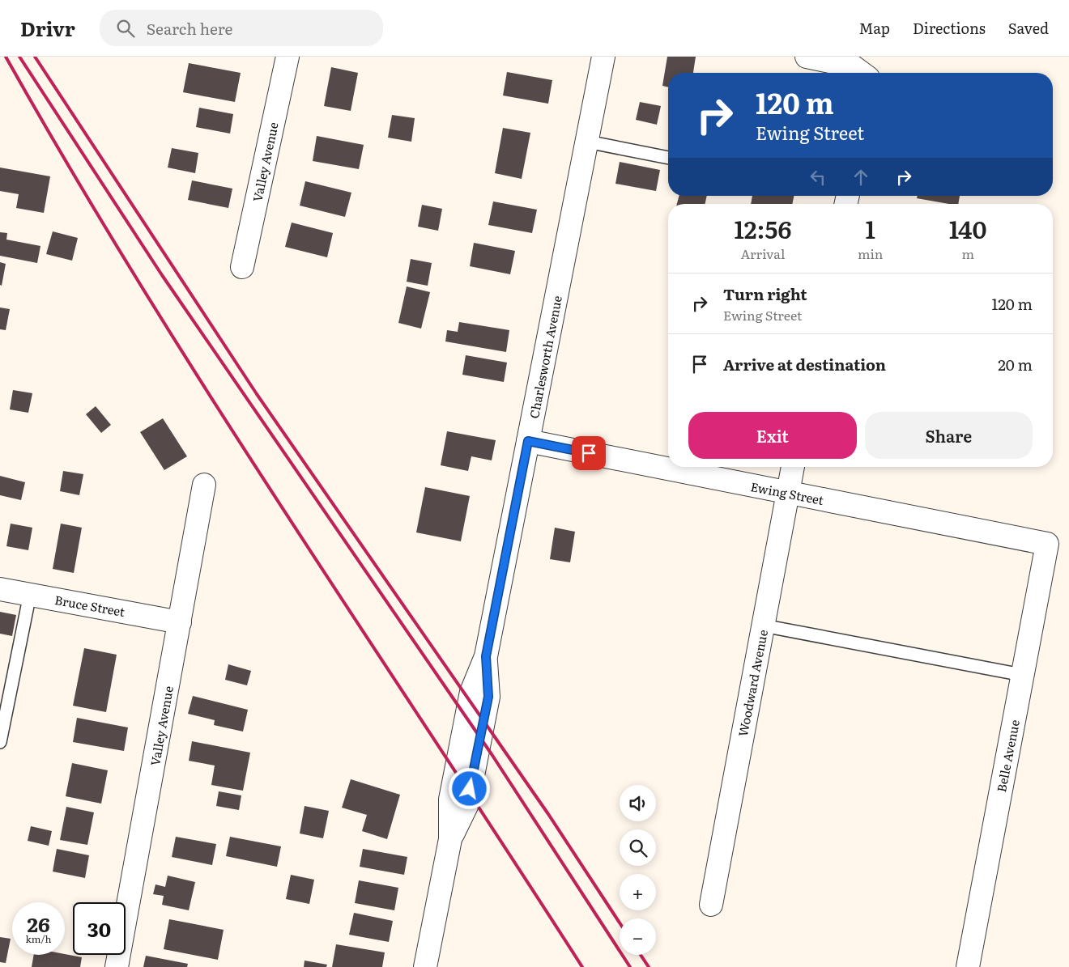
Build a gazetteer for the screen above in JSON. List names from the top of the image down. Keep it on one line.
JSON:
{"streets":{"street":["Valley Avenue","Charlesworth Avenue","Ewing Street","Bruce Street","Woodward Avenue","Belle Avenue"]},"crossings":[["Valley Avenue","Bruce Street"],["Charlesworth Avenue","Ewing Street"],["Ewing Street","Woodward Avenue"],["Ewing Street","Belle Avenue"]],"page":{"header":"Drivr","search":"Search here","nav":["Map","Directions","Saved"],"turn":["120 m","Ewing Street"],"eta":["12:56","Arrival","1","min","140","m"],"list":[{"name":"Turn right","note":"Ewing Street","value":"120 m"},{"name":"Arrive at destination","value":"20 m"}],"buttons":["Exit","Share"],"map_buttons":["+","−"],"speed":"26 km/h","limit":"30"}}
